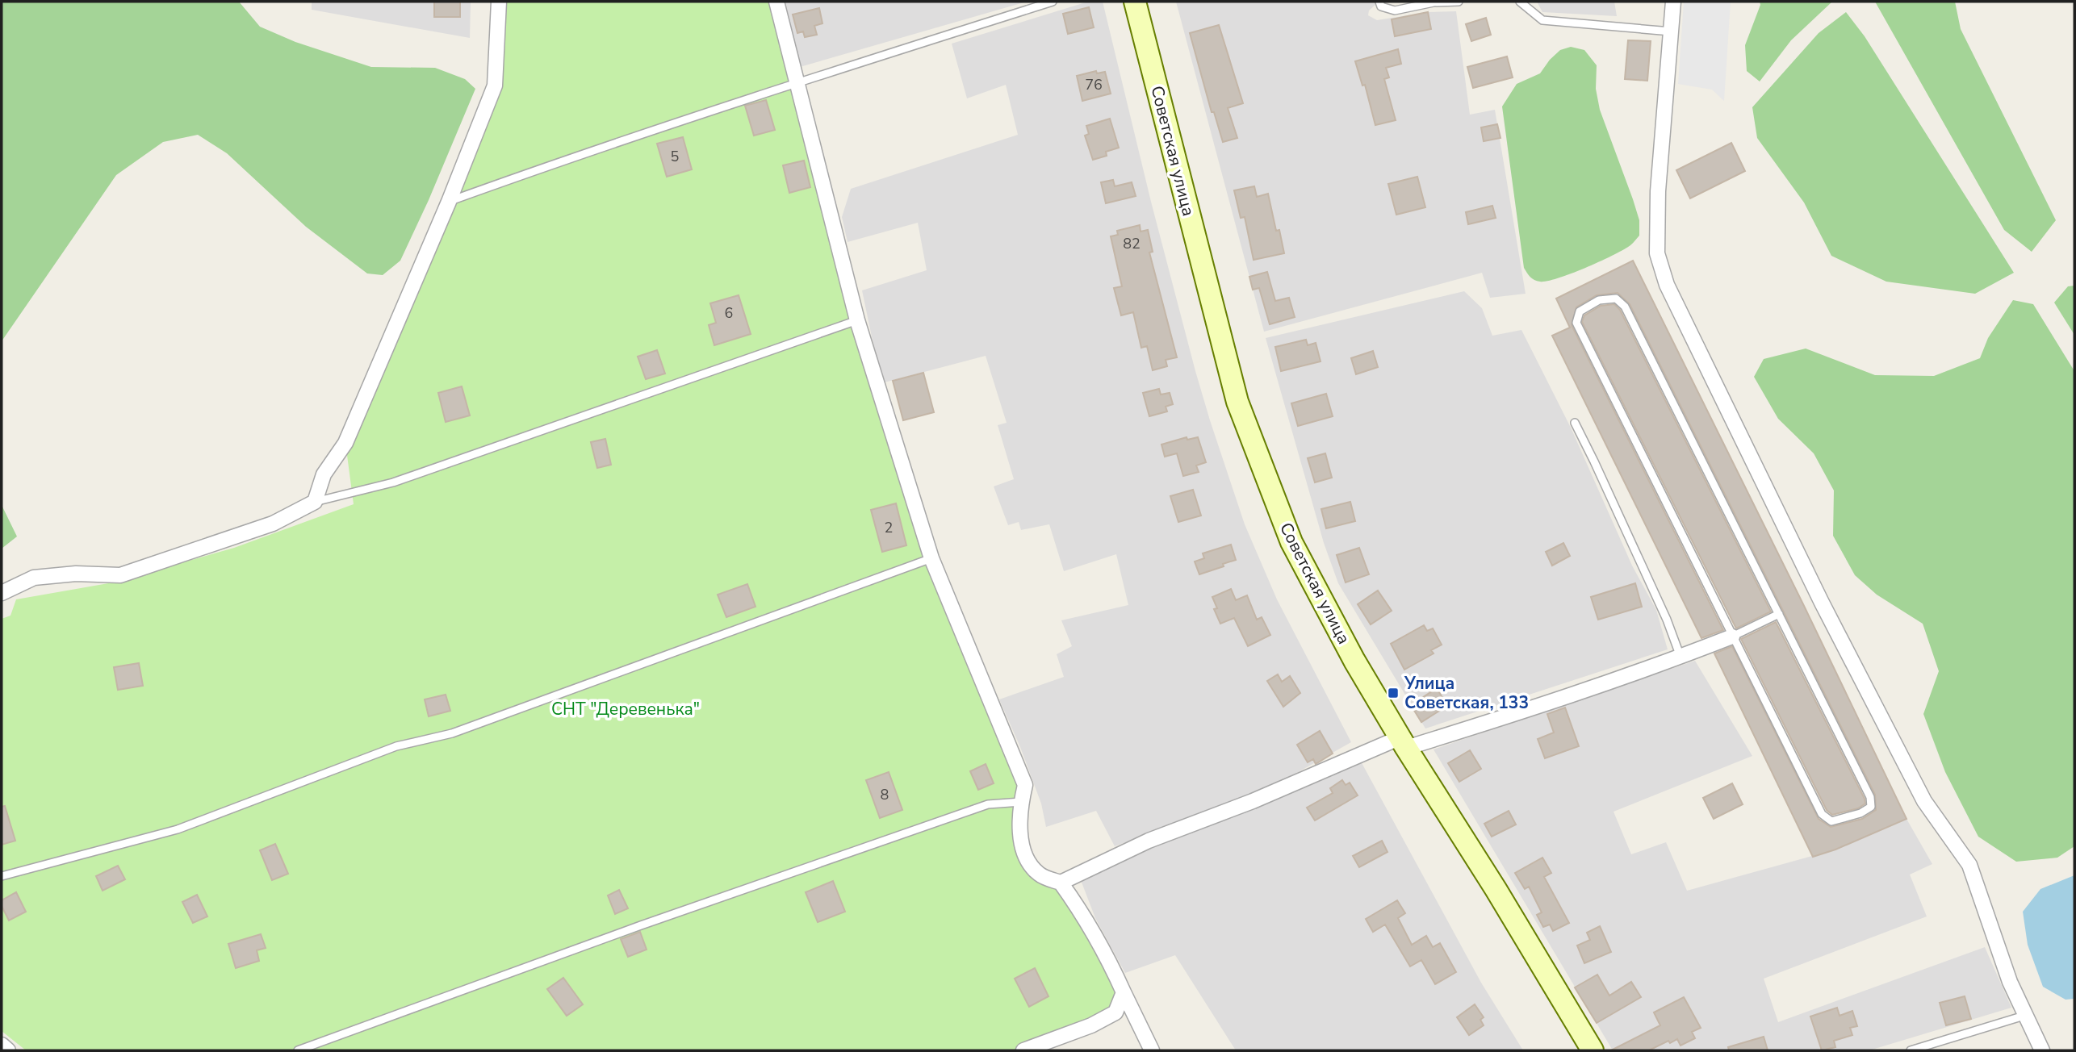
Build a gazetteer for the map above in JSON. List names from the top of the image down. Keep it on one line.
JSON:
{"streets":{"street":["Советская улица"]},"parks":["СНТ \"Деревенька\""],"places":{"transit":["Улица Советская, 133"]},"house_numbers":["76","5","82","6","2","8"]}
